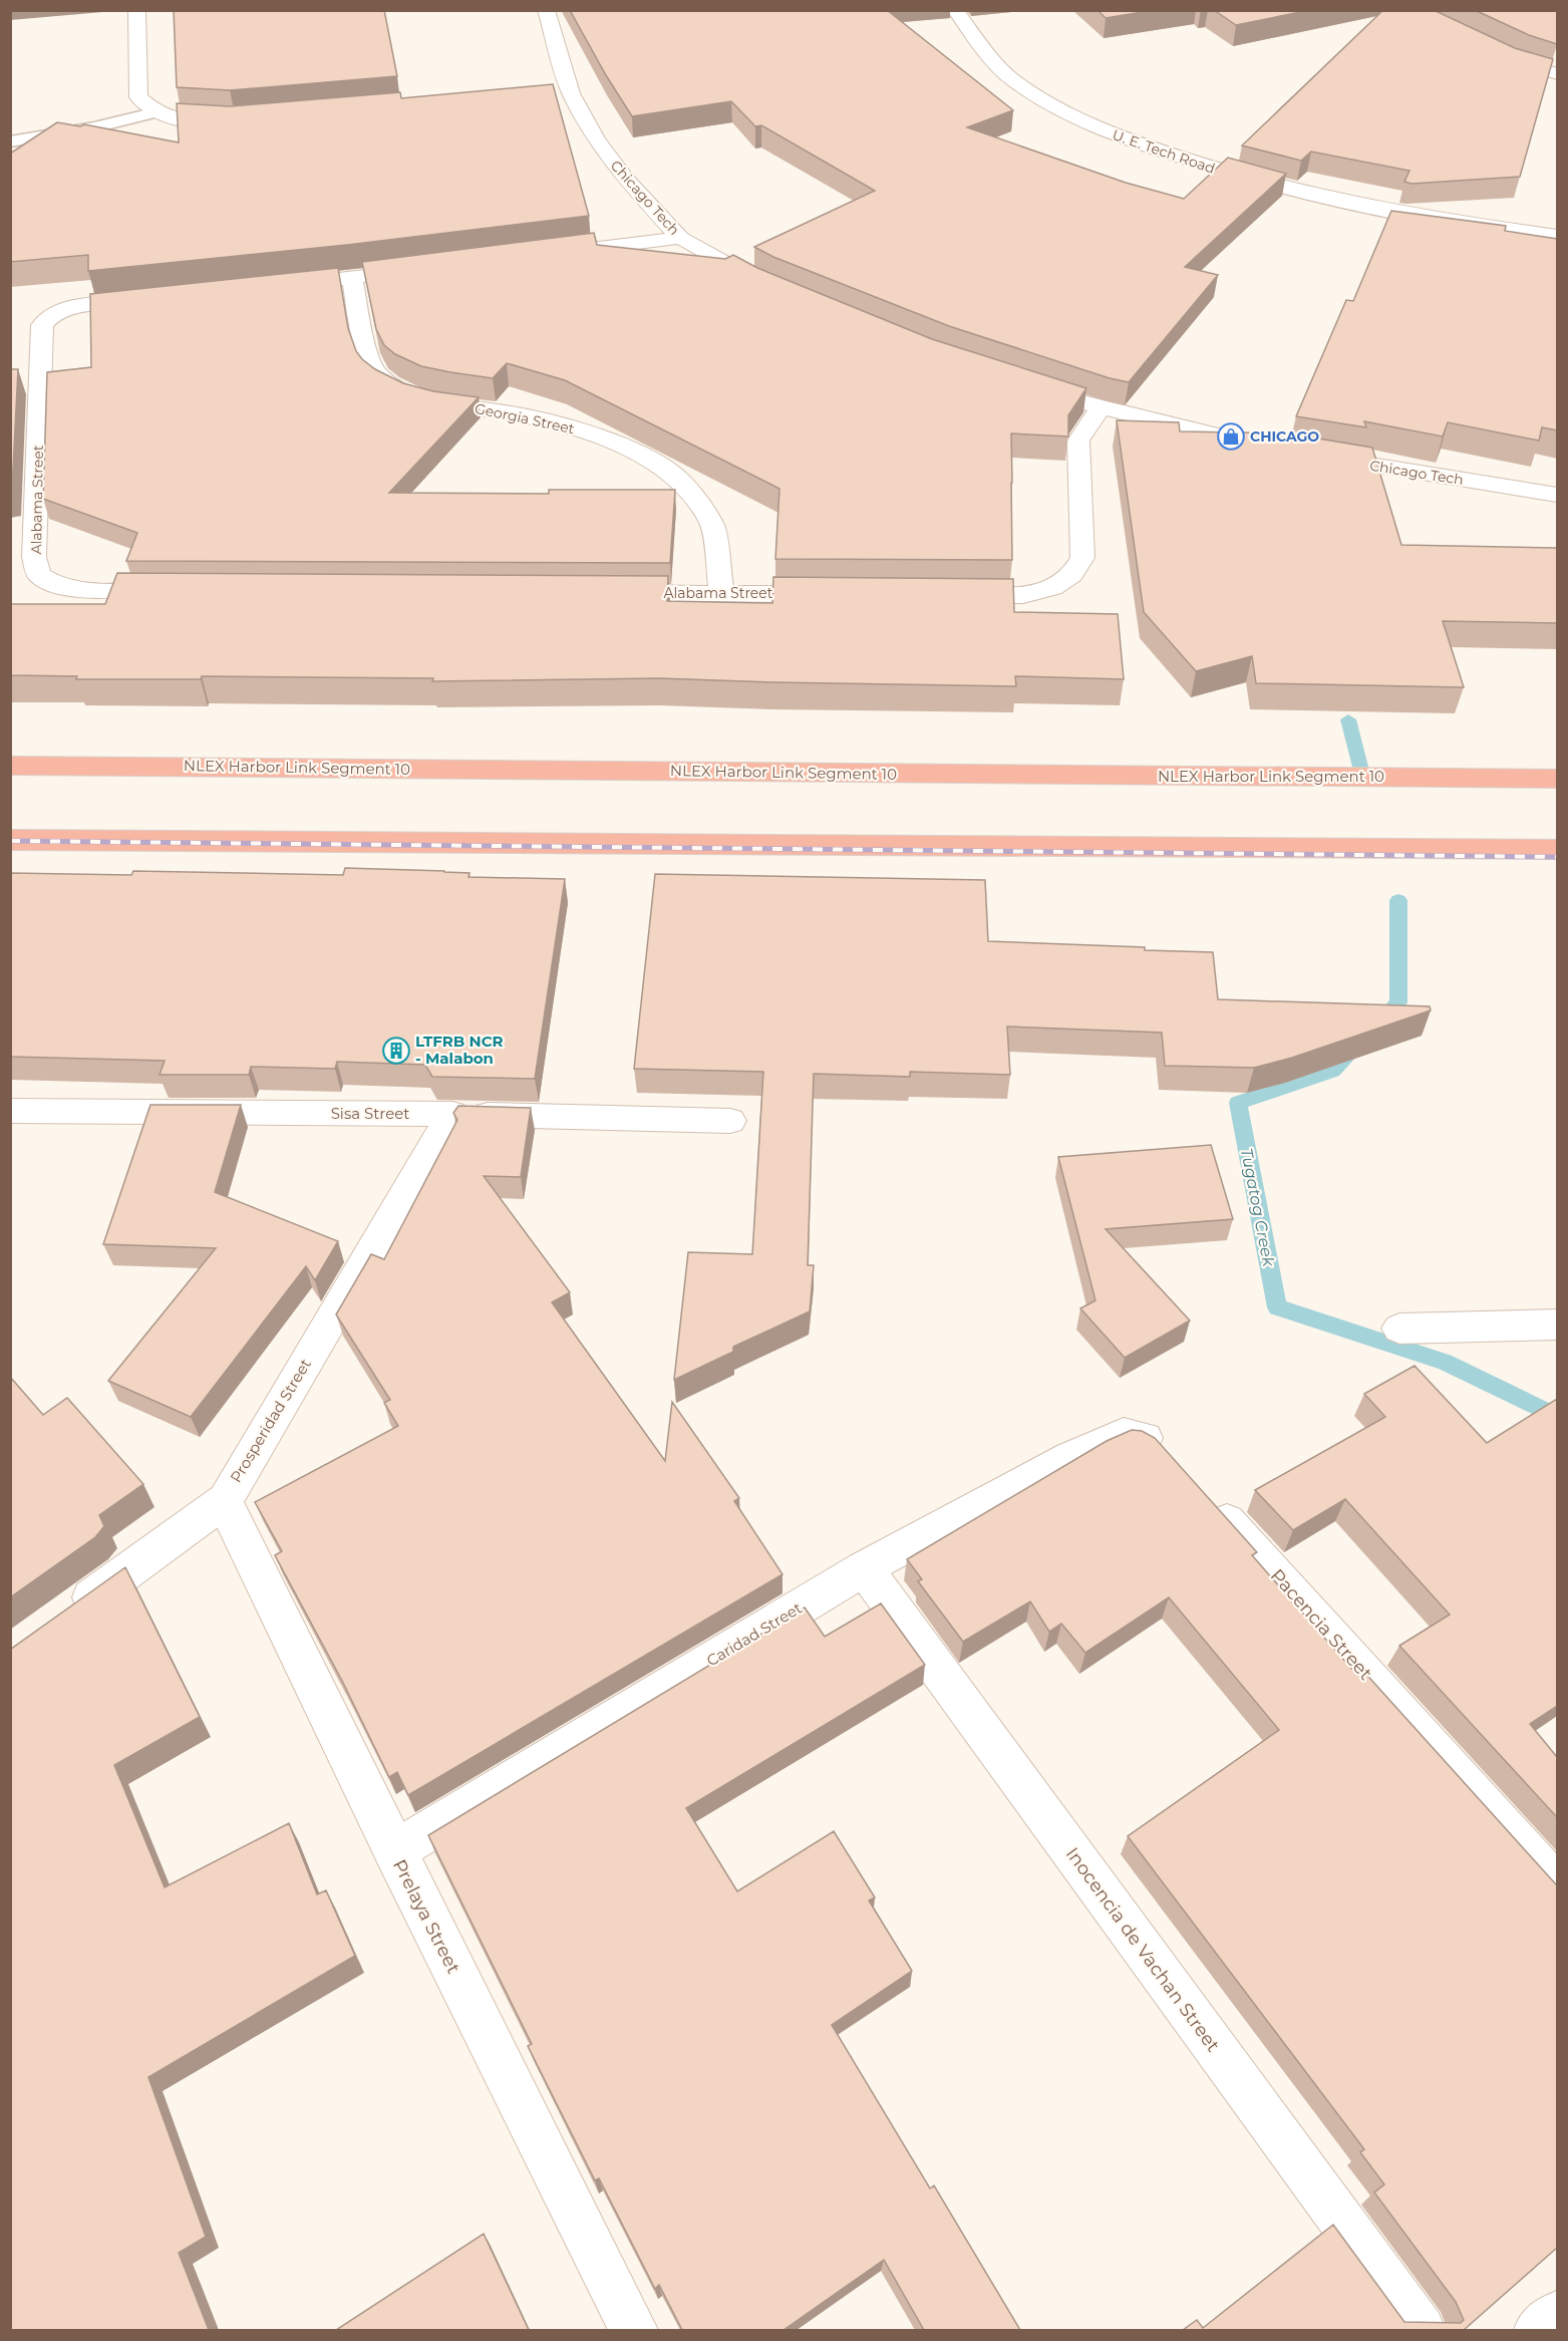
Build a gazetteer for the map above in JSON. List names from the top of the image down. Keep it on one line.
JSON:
{"streets":{"highway":["NLEX Harbor Link Segment 10"],"street":["U. E. Tech Road","Chicago Tech","Georgia Street","Alabama Street","Sisa Street","Prosperidad Street","Pacencia Street","Caridad Street","Prelaya Street","Inocencia de Vachan Street"]},"crossings":[["Georgia Street","Alabama Street"],["Sisa Street","Prosperidad Street"],["Prosperidad Street","Prelaya Street"],["Caridad Street","Prelaya Street"],["Caridad Street","Inocencia de Vachan Street"]],"water":["Tugatog Creek"],"places":{"shop":["CHICAGO"],"building":["LTFRB NCR - Malabon"]}}
